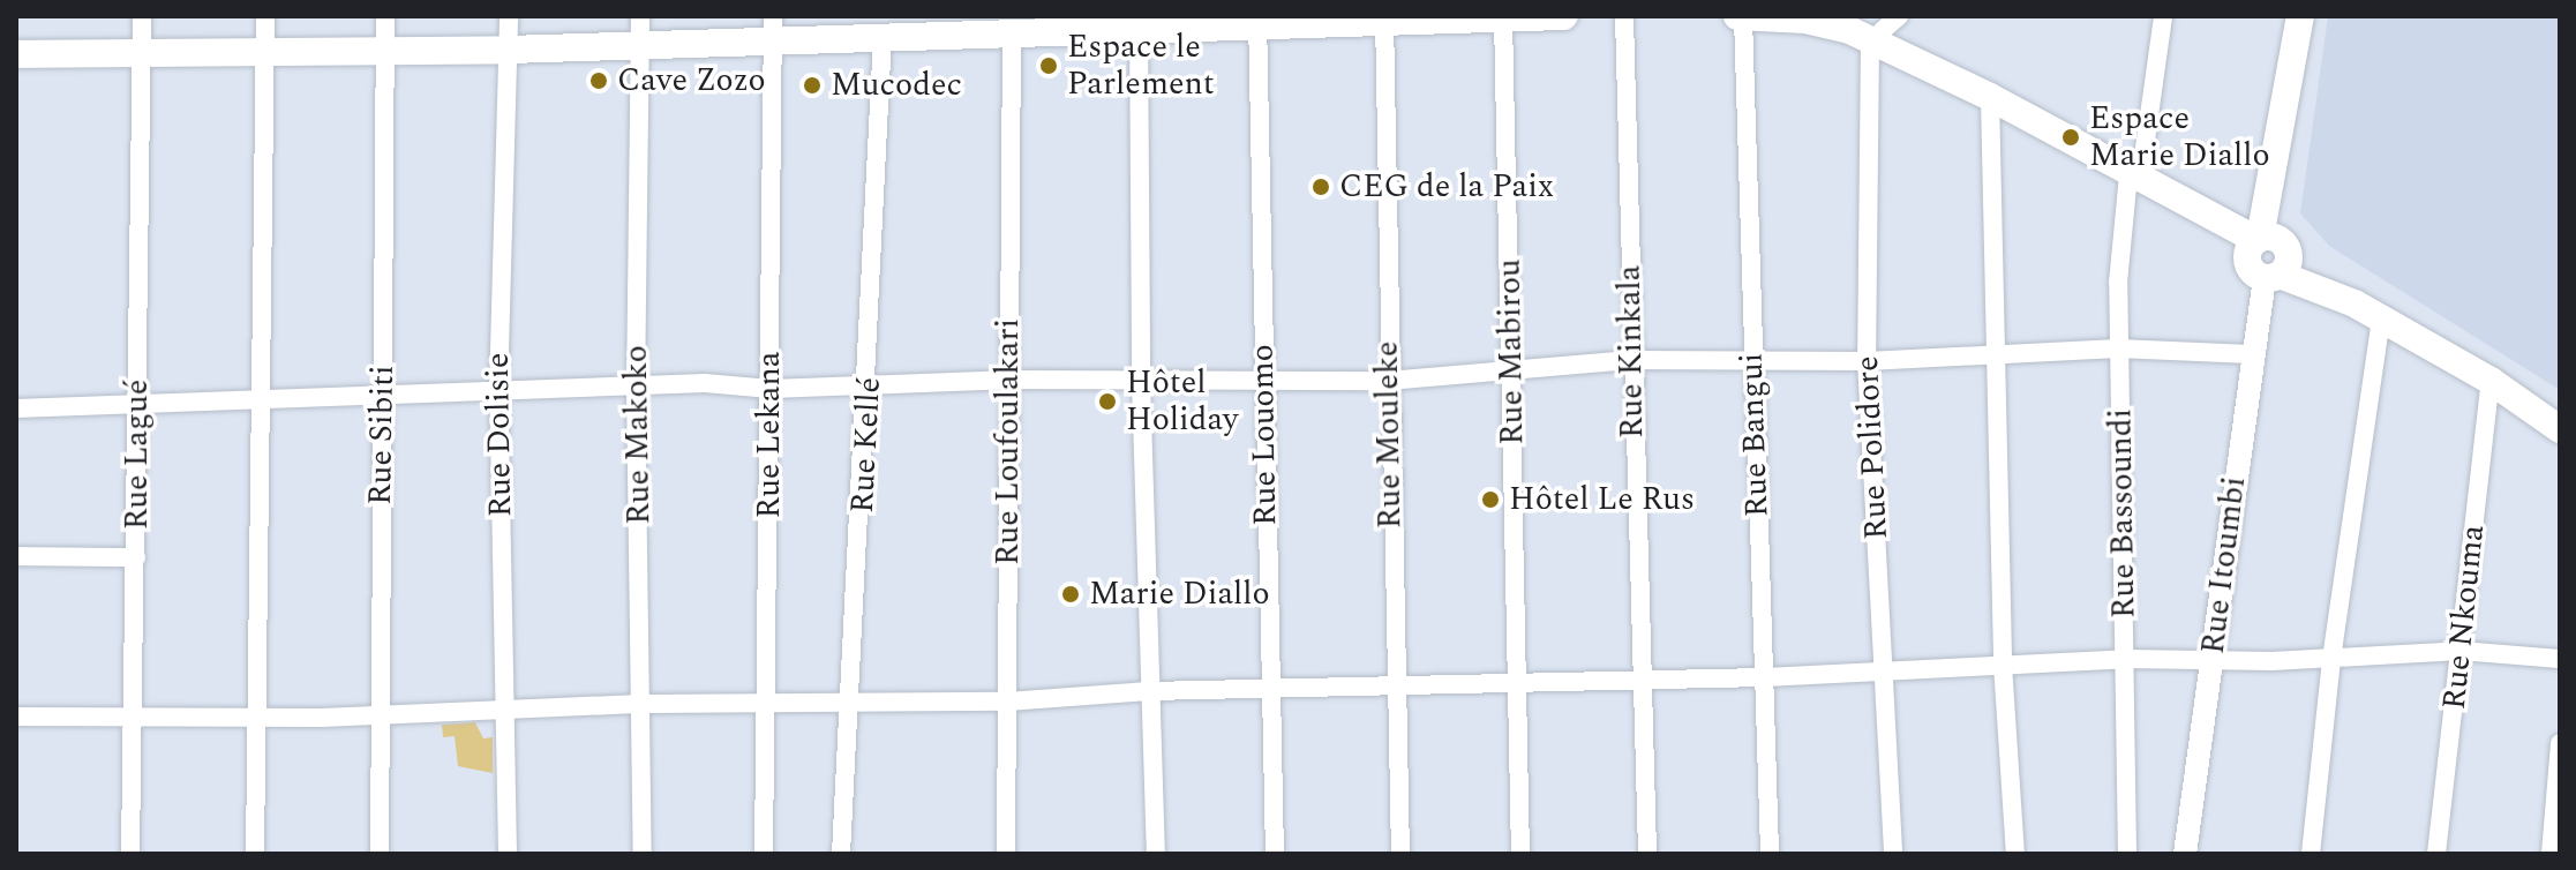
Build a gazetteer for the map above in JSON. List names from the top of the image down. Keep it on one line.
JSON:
{"streets":{"street":["Rue Mabirou","Rue Kinkala","Rue Sibiti","Rue Dolisie","Rue Makoko","Rue Lekana","Rue Louomo","Rue Mouleke","Rue Bangui","Rue Loufoulakari","Rue Kellé","Rue Polidore","Rue Lagué","Rue Bassoundi","Rue Itoumbi","Rue Nkouma"]},"places":["Espace le Parlement","Cave Zozo","Mucodec","Espace Marie Diallo","CEG de la Paix","Hôtel Holiday","Hôtel Le Rus","Marie Diallo"]}
